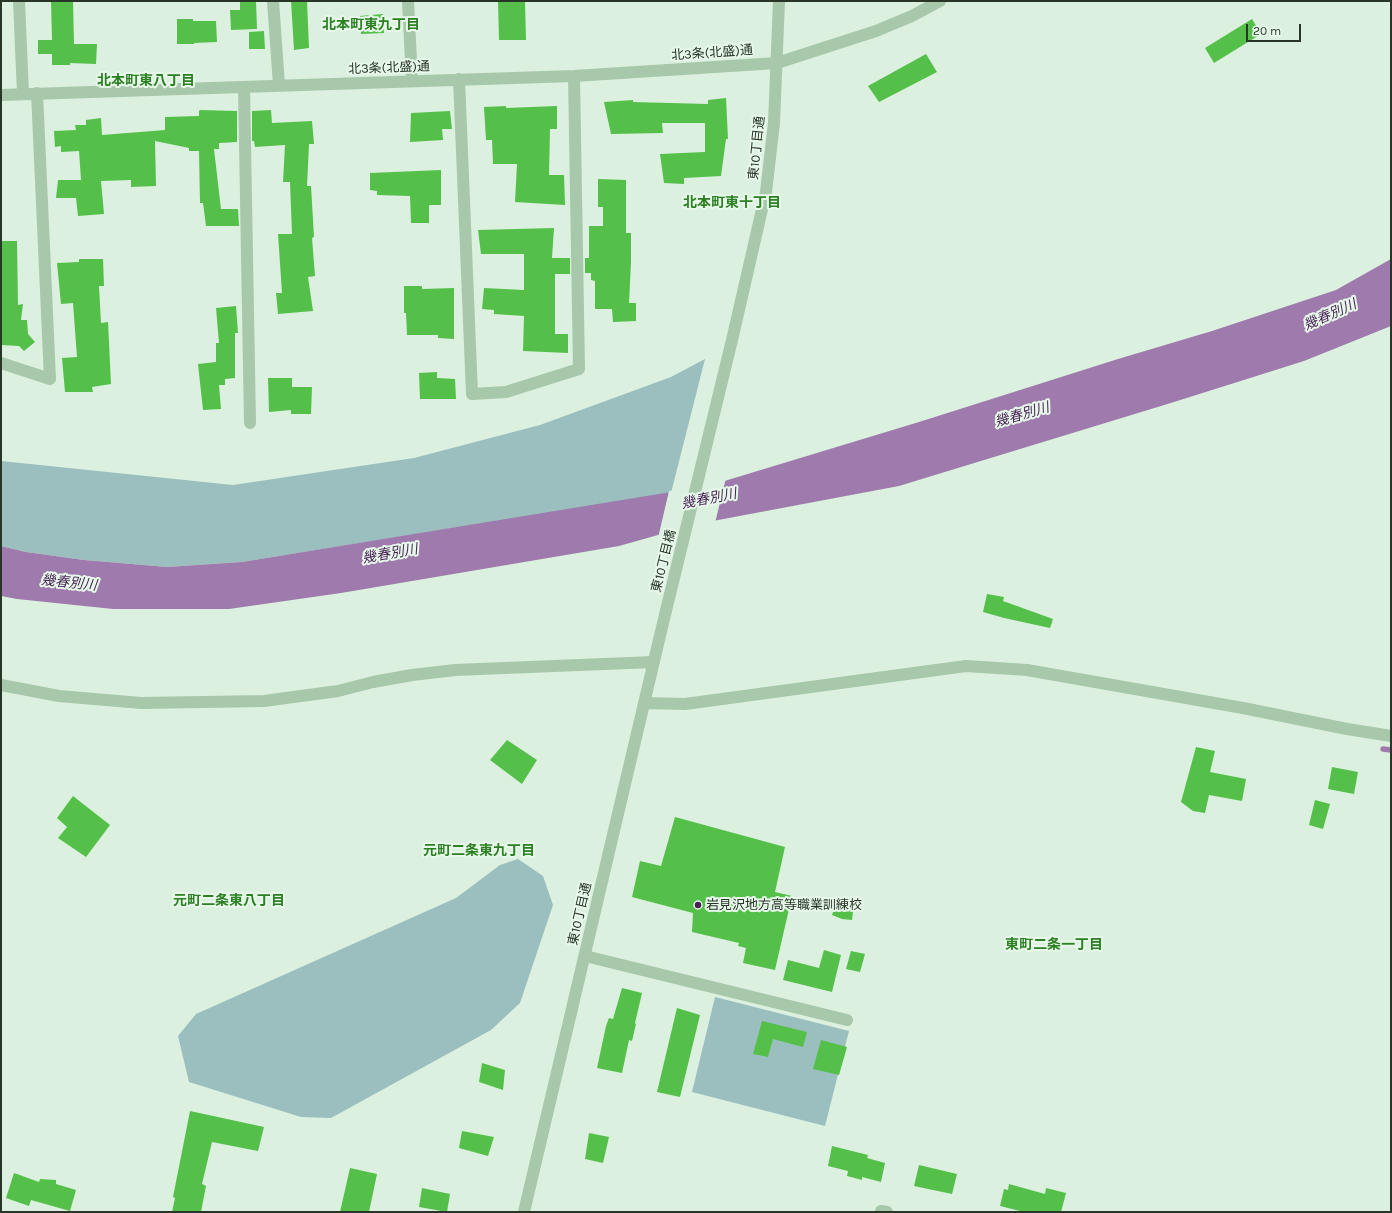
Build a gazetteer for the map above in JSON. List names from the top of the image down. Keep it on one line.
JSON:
{"streets":{"street":["北3条(北盛)通","東10丁目通","東10丁目橋"]},"crossings":[["北3条(北盛)通","東10丁目通"],["東10丁目通","東10丁目橋"]],"districts":["北本町東九丁目","北本町東八丁目","北本町東十丁目","元町二条東九丁目","元町二条東八丁目","東町二条一丁目"],"water":["幾春別川"],"places":["岩見沢地方高等職業訓練校"],"scale_bar":"20 m"}
